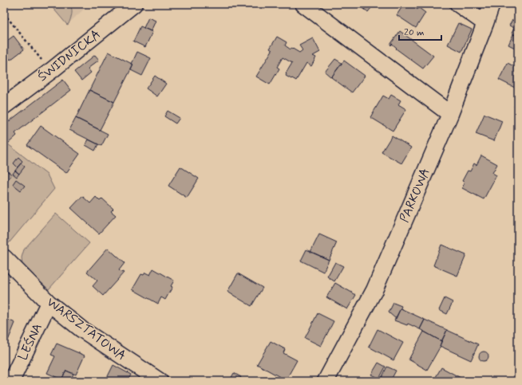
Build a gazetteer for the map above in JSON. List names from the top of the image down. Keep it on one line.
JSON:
{"streets":{"street":["ŚWIDNICKA","PARKOWA","WARSZTATOWA","LEŚNA"]},"crossings":[["WARSZTATOWA","LEŚNA"]],"scale_bar":"20 m"}
